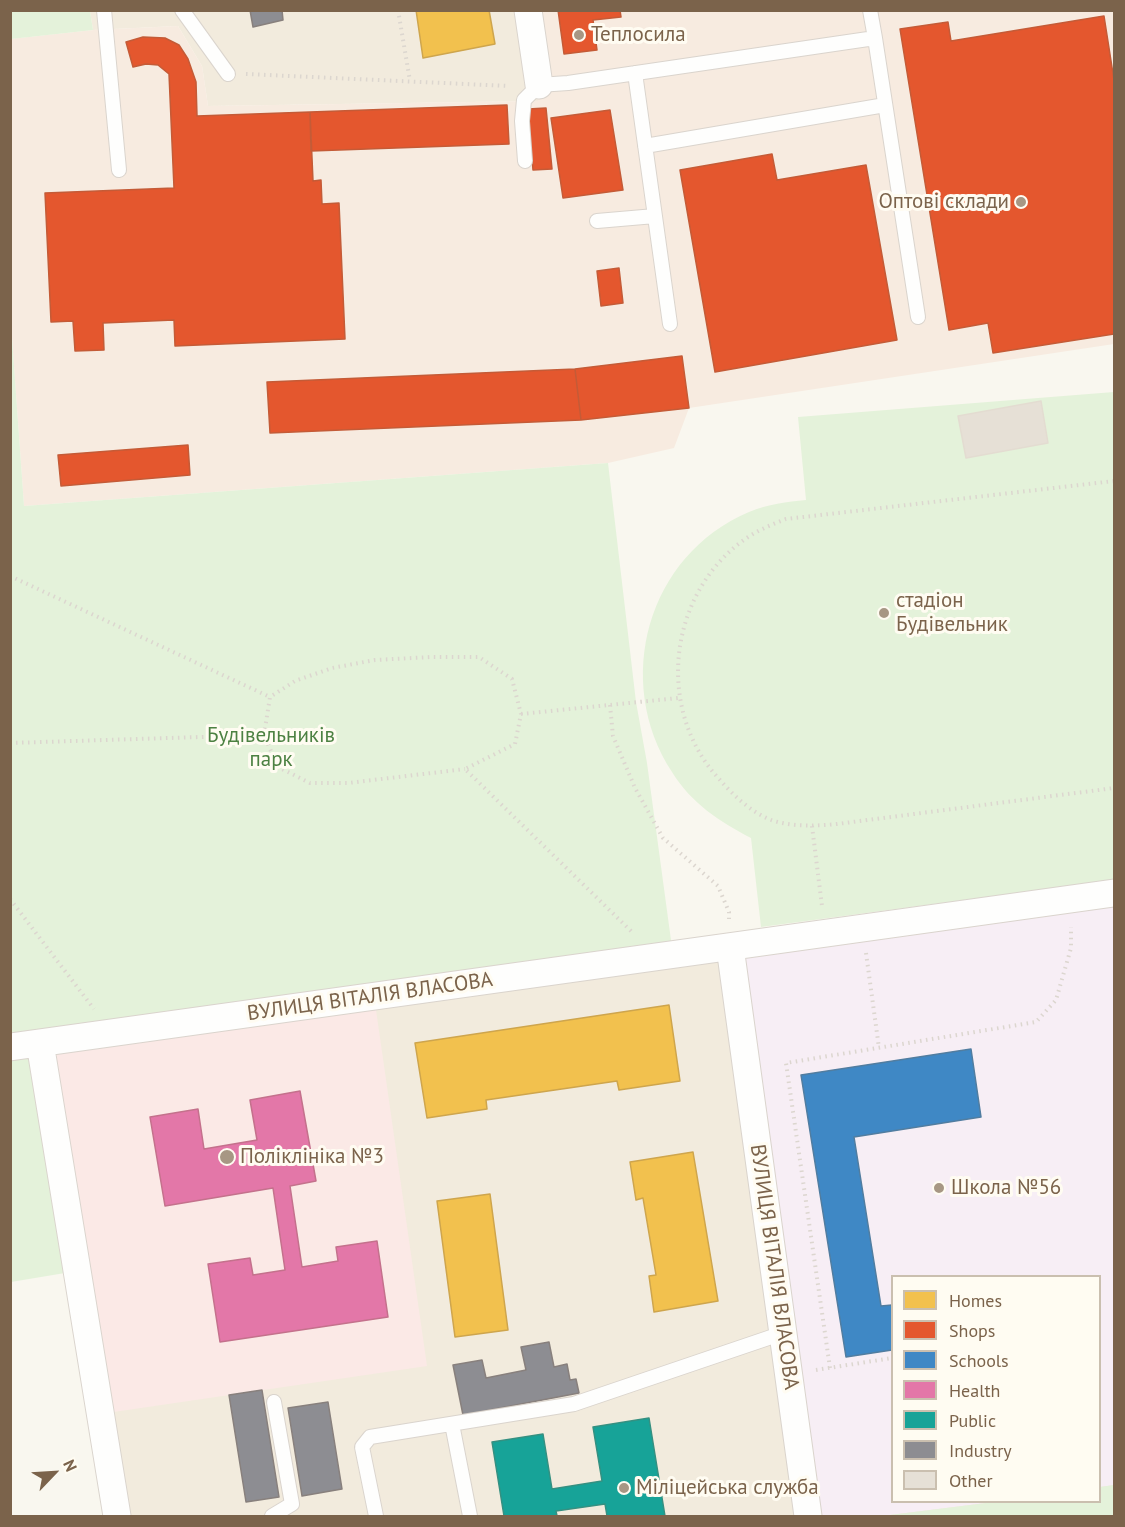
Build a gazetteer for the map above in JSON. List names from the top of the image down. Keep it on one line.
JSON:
{"streets":{"street":["ВУЛИЦЯ ВІТАЛІЯ ВЛАСОВА"]},"parks":["Будівельників парк"],"places":["Теплосила","Оптові склади","стадіон Будівельник","Поліклініка №3","Школа №56","Міліцейська служба"],"legend":["Homes","Shops","Schools","Health","Public","Industry","Other"],"north":"top right"}
